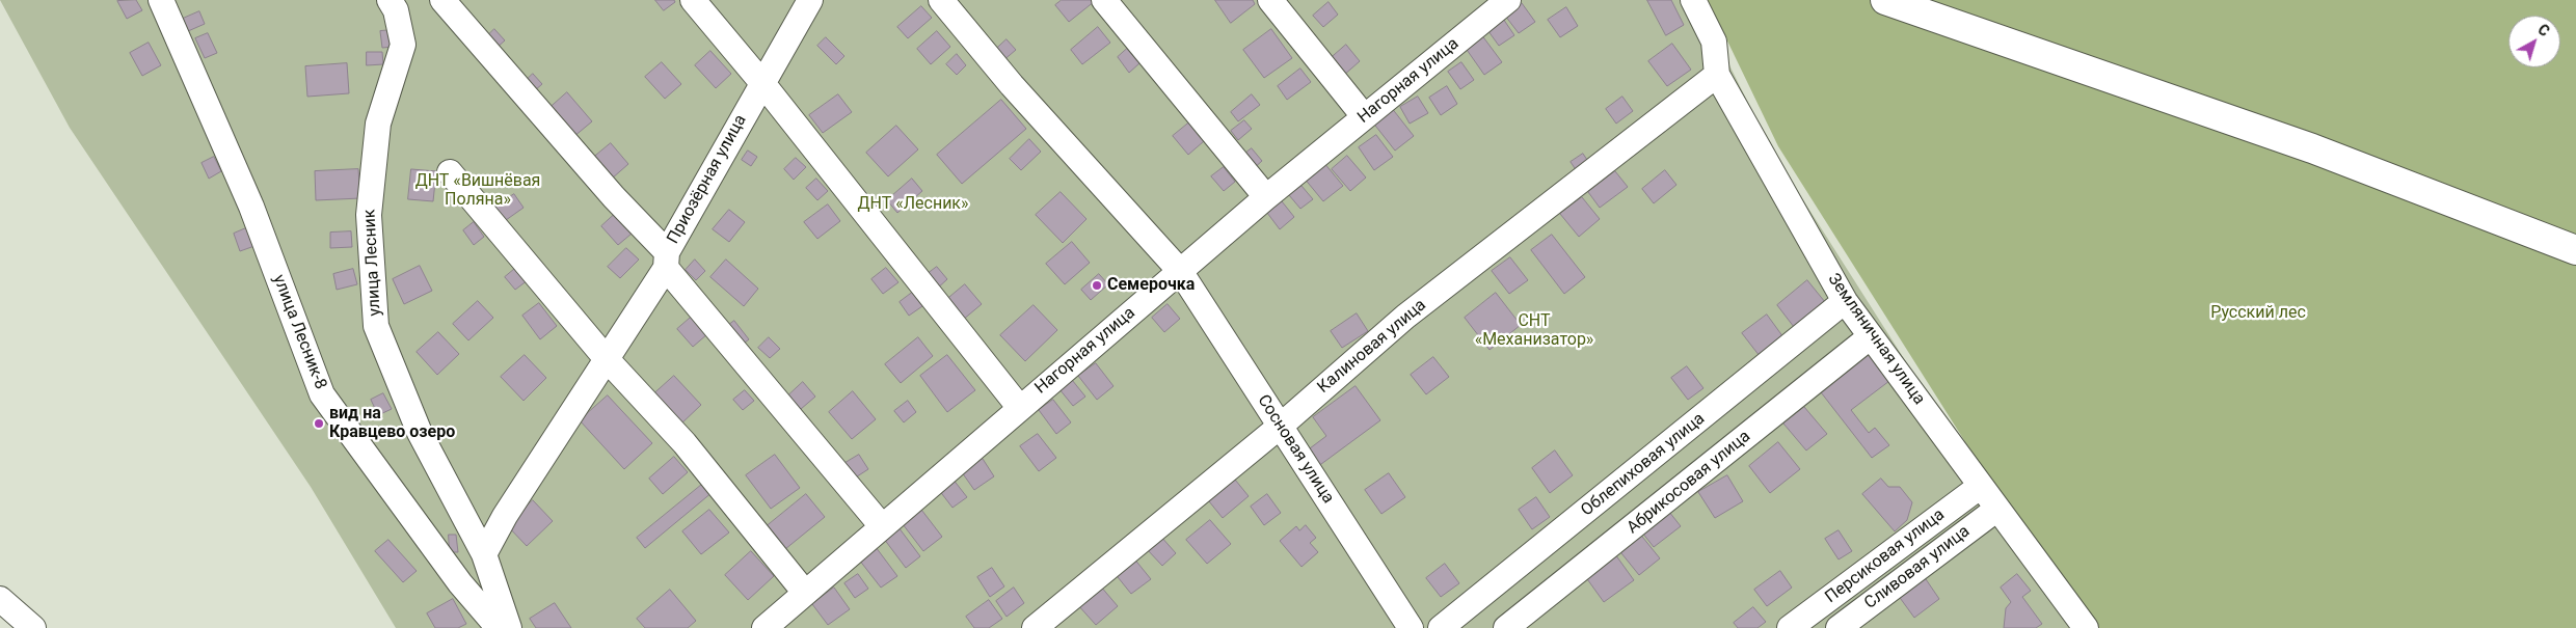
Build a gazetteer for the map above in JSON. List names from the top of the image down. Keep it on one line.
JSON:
{"streets":{"street":["Нагорная улица","Приозёрная улица","улица Лесник","улица Лесник-8","Земляничная улица","Калиновая улица","Сосновая улица","Облепиховая улица","Абрикосовая улица","Персиковая улица","Сливовая улица"]},"crossings":[["Нагорная улица","Сосновая улица"],["Приозёрная улица","улица Лесник"],["Земляничная улица","Калиновая улица"],["Земляничная улица","Облепиховая улица"],["Земляничная улица","Абрикосовая улица"],["Земляничная улица","Персиковая улица"],["Земляничная улица","Сливовая улица"],["Калиновая улица","Сосновая улица"]],"parks":["ДНТ «Вишнёвая Поляна»","ДНТ «Лесник»","Русский лес","СНТ «Механизатор»"],"places":["Семерочка","вид на Кравцево озеро"],"north":"top right"}
